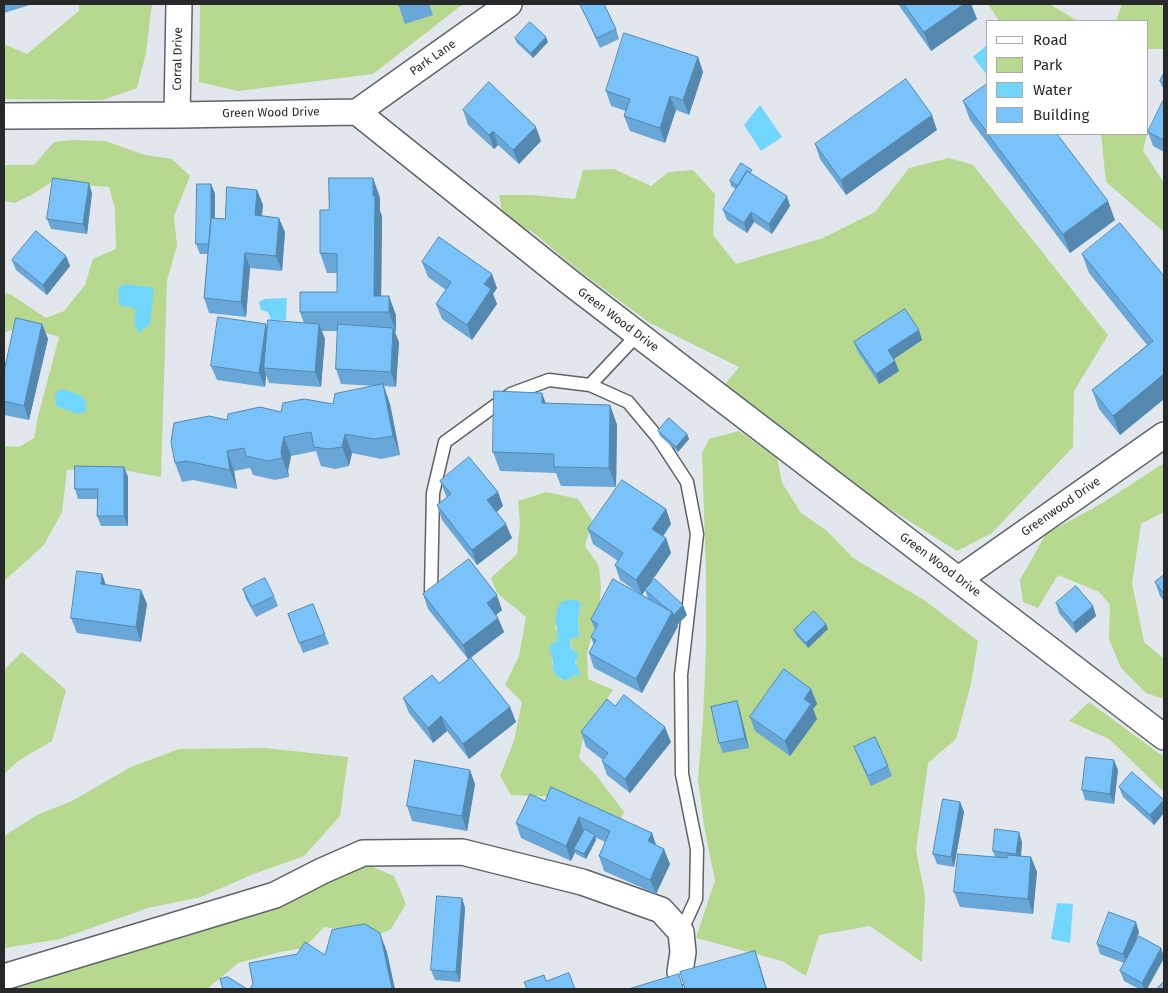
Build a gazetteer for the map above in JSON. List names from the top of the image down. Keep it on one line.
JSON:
{"streets":{"street":["Park Lane","Corral Drive","Green Wood Drive","Greenwood Drive"]},"crossings":[["Park Lane","Green Wood Drive"],["Corral Drive","Green Wood Drive"],["Green Wood Drive","Greenwood Drive"]],"legend":["Road","Park","Water","Building"]}
